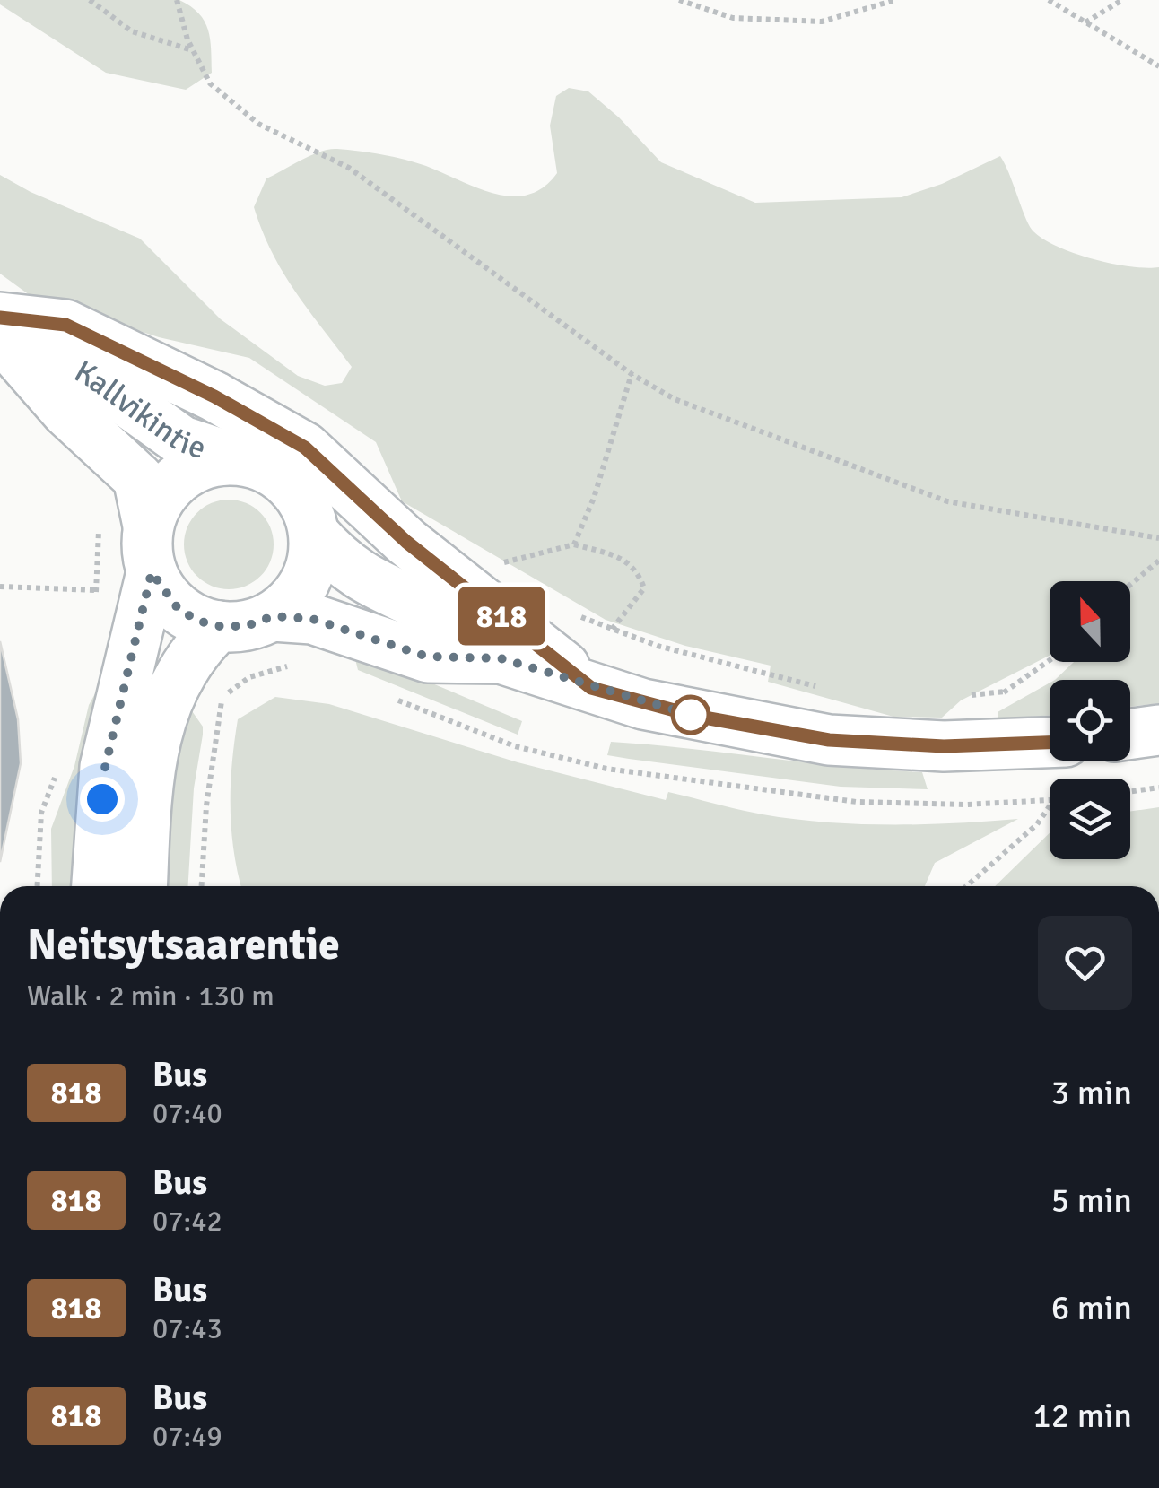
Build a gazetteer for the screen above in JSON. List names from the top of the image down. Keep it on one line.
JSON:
{"streets":{"main road":["Kallvikintie"]},"lines":["bus line 818"],"north":"top","page":{"on_map":"818","heading":["Neitsytsaarentie","Walk · 2 min · 130 m"],"list":[{"mark":"818","name":"Bus","note":"07:40","value":"3 min"},{"mark":"818","name":"Bus","note":"07:42","value":"5 min"},{"mark":"818","name":"Bus","note":"07:43","value":"6 min"},{"mark":"818","name":"Bus","note":"07:49","value":"12 min"}]}}
